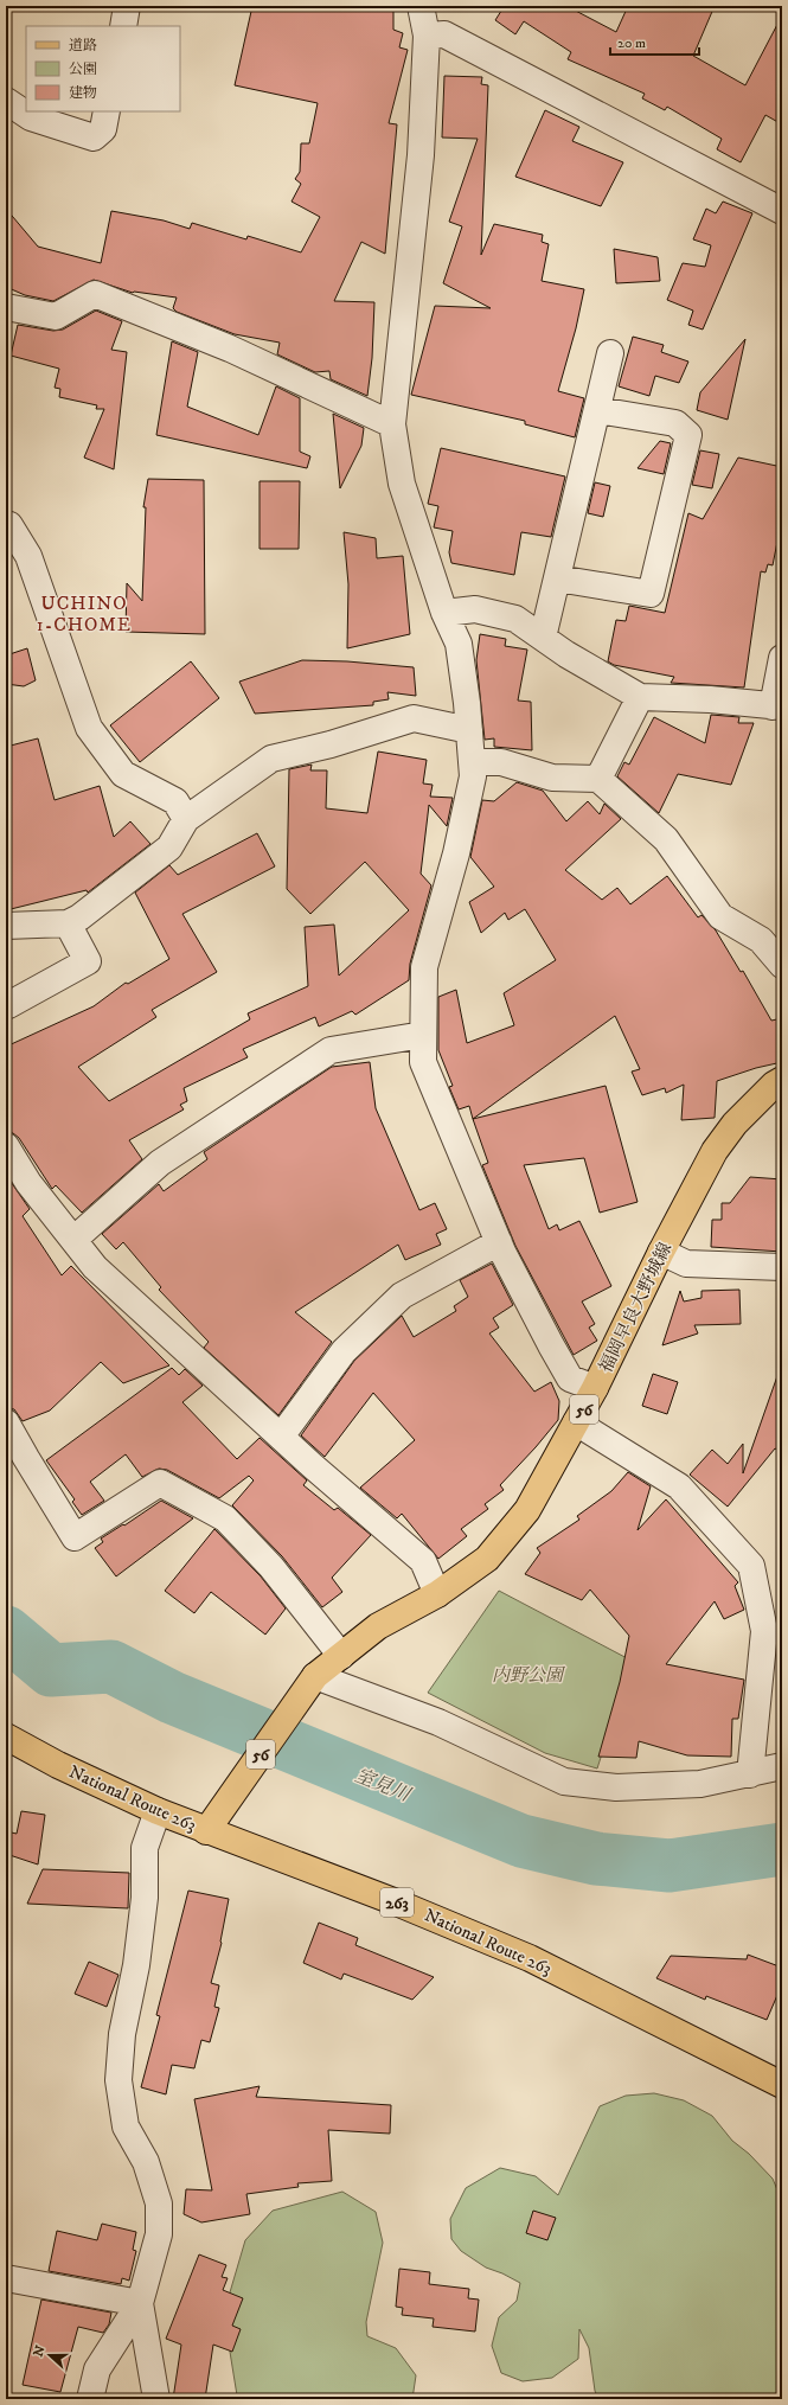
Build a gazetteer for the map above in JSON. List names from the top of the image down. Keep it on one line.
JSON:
{"streets":{"main road":["福岡早良大野城線","56","National Route 263","263"]},"crossings":[["福岡早良大野城線","56"],["56","National Route 263"]],"districts":["UCHINO 1-CHOME"],"water":["室見川"],"parks":["内野公園"],"legend":["道路","公園","建物"],"scale_bar":"20 m","north":"left"}
